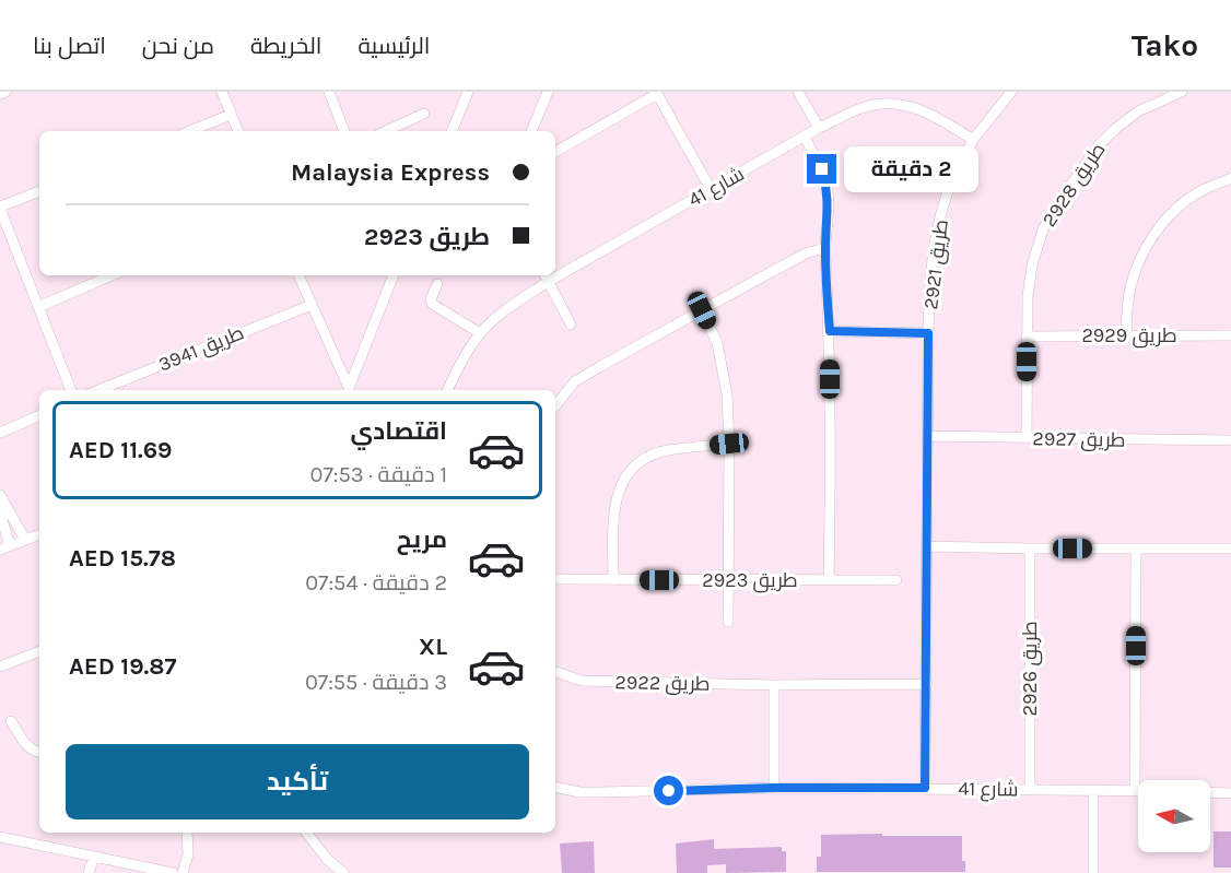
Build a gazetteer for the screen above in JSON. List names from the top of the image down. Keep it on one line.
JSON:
{"streets":{"street":["طريق 2928","شارع 41","طريق 2921","طريق 2929","طريق 3941","طريق 2927","طريق 2923","طريق 2926","طريق 2922"]},"crossings":[["طريق 2928","طريق 2929"],["طريق 2928","طريق 2927"],["شارع 41","طريق 2921"],["شارع 41","طريق 2926"],["طريق 2921","طريق 2927"],["طريق 2921","طريق 2922"]],"north":"left","page":{"header":"Tako","nav":["الرئيسية","الخريطة","من نحن","اتصل بنا"],"banner":["Malaysia Express","طريق 2923"],"bubble":"2 دقيقة","list":[{"name":"اقتصادي","note":"1 دقيقة · 07:53","value":"AED 11.69"},{"name":"مريح","note":"2 دقيقة · 07:54","value":"AED 15.78"},{"name":"XL","note":"3 دقيقة · 07:55","value":"AED 19.87"}],"buttons":"تأكيد"}}
